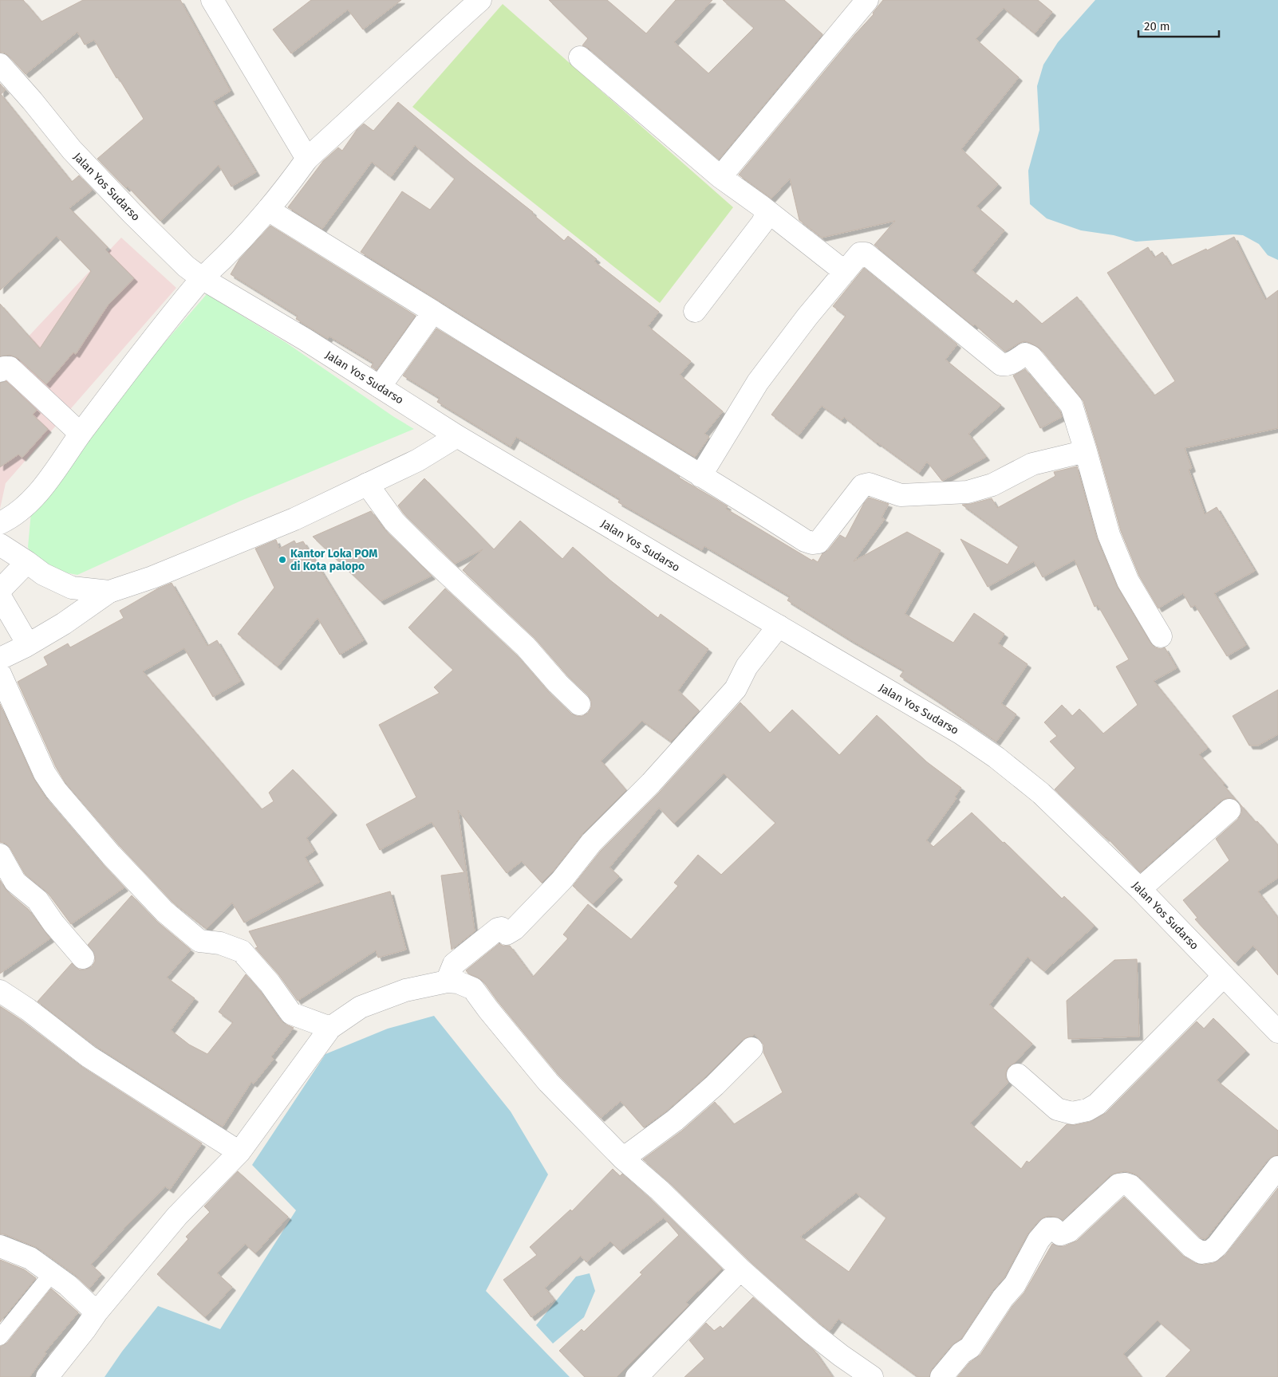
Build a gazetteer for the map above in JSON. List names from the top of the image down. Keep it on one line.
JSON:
{"streets":{"street":["Jalan Yos Sudarso"]},"places":["Kantor Loka POM di Kota palopo"],"scale_bar":"20 m"}
